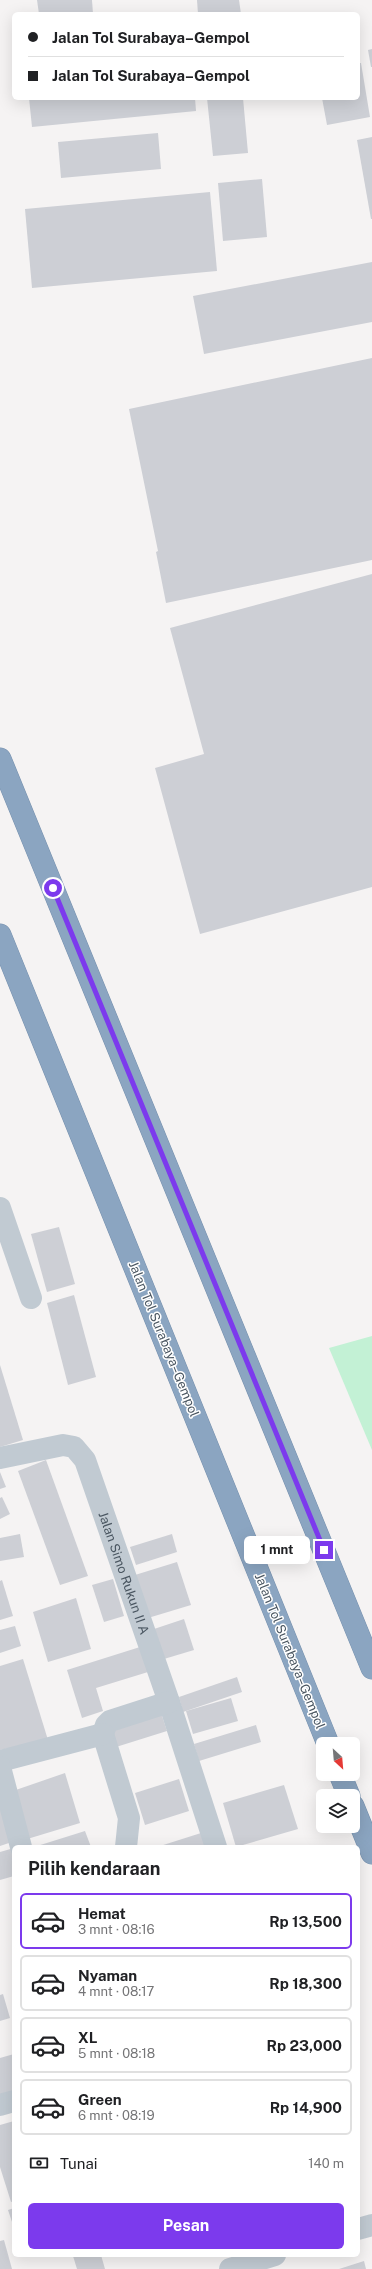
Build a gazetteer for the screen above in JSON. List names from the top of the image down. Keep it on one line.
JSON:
{"streets":{"highway":["Jalan Tol Surabaya–Gempol"],"street":["Jalan Simo Rukun II A"]},"north":"bottom right","page":{"banner":["Jalan Tol Surabaya–Gempol","Jalan Tol Surabaya–Gempol"],"bubble":"1 mnt","heading":"Pilih kendaraan","list":[{"name":"Hemat","note":"3 mnt · 08:16","value":"Rp 13,500"},{"name":"Nyaman","note":"4 mnt · 08:17","value":"Rp 18,300"},{"name":"XL","note":"5 mnt · 08:18","value":"Rp 23,000"},{"name":"Green","note":"6 mnt · 08:19","value":"Rp 14,900"}],"pay":["Tunai","140 m"],"buttons":"Pesan"}}
